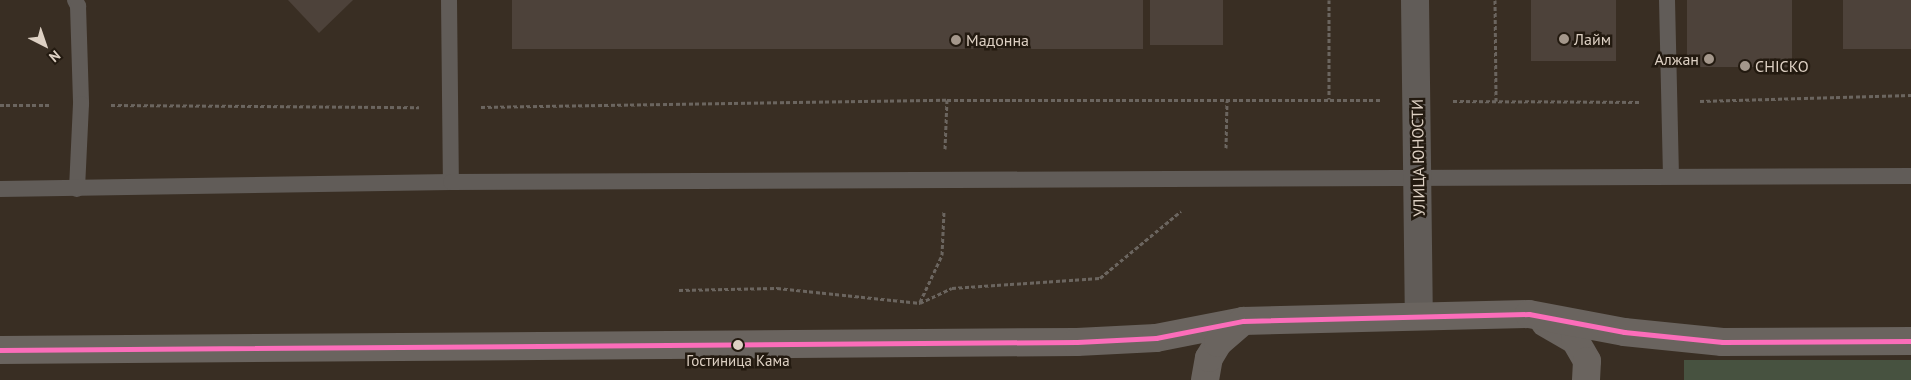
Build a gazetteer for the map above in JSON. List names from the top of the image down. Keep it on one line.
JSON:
{"streets":{"street":["УЛИЦА ЮНОСТИ"]},"places":["Лайм","Мадонна","Алжан","CHICKO","Гостиница Кама"],"north":"bottom right"}
